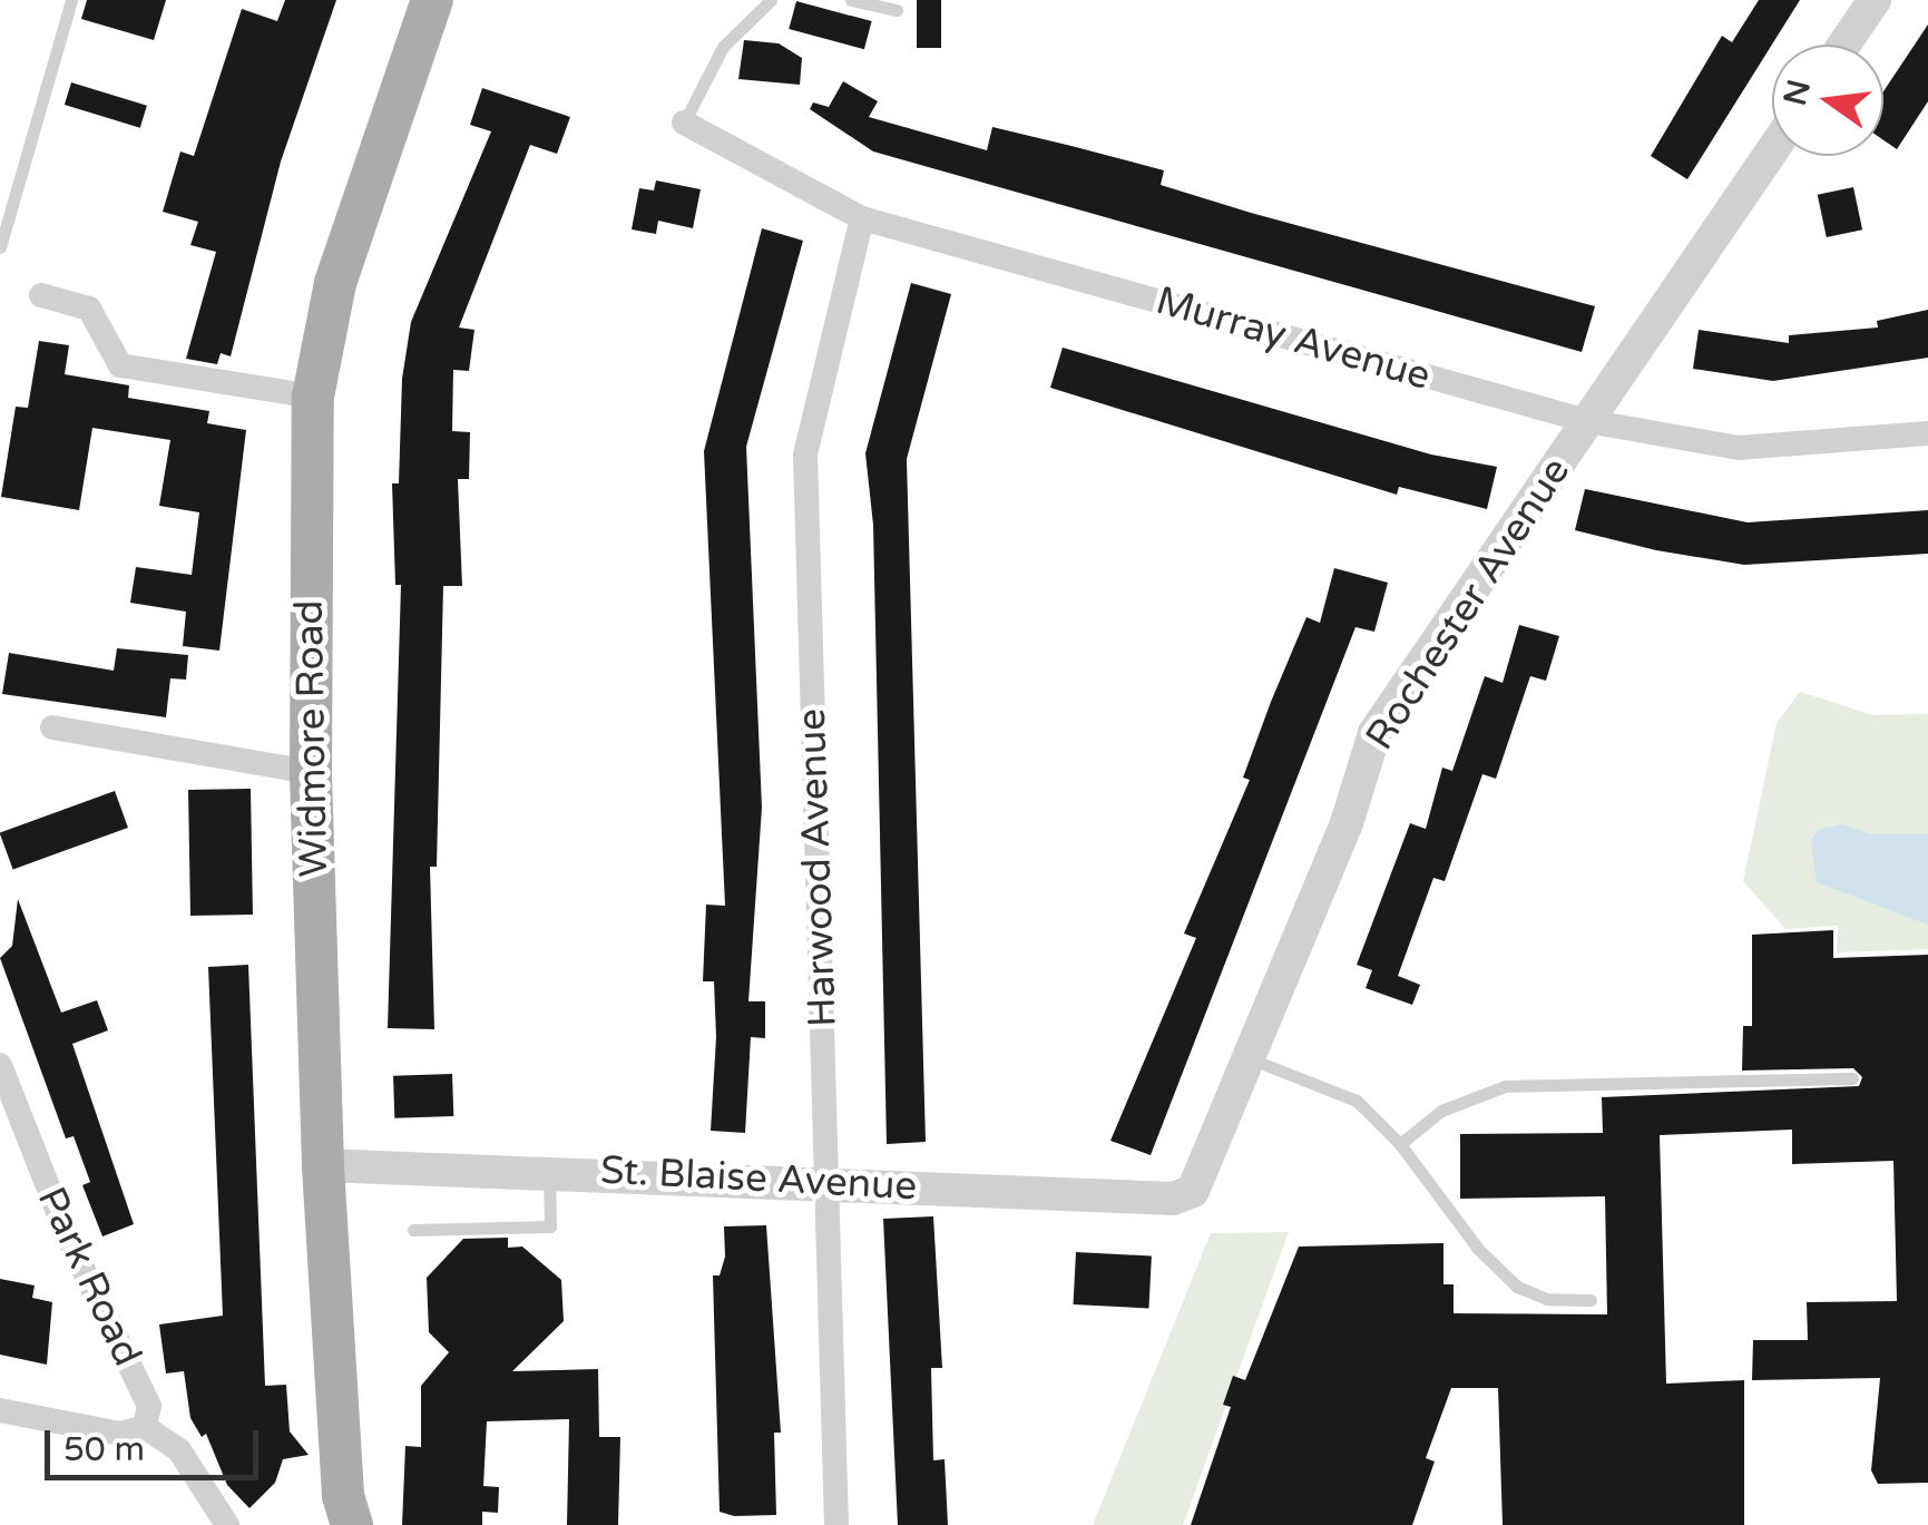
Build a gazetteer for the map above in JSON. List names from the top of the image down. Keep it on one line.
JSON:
{"streets":{"main road":["Widmore Road"],"street":["Murray Avenue","Rochester Avenue","Harwood Avenue","St. Blaise Avenue","Park Road"]},"crossings":[["Murray Avenue","Rochester Avenue"],["Murray Avenue","Harwood Avenue"],["Rochester Avenue","St. Blaise Avenue"],["Widmore Road","St. Blaise Avenue"],["Harwood Avenue","St. Blaise Avenue"]],"scale_bar":"50 m","north":"left"}
